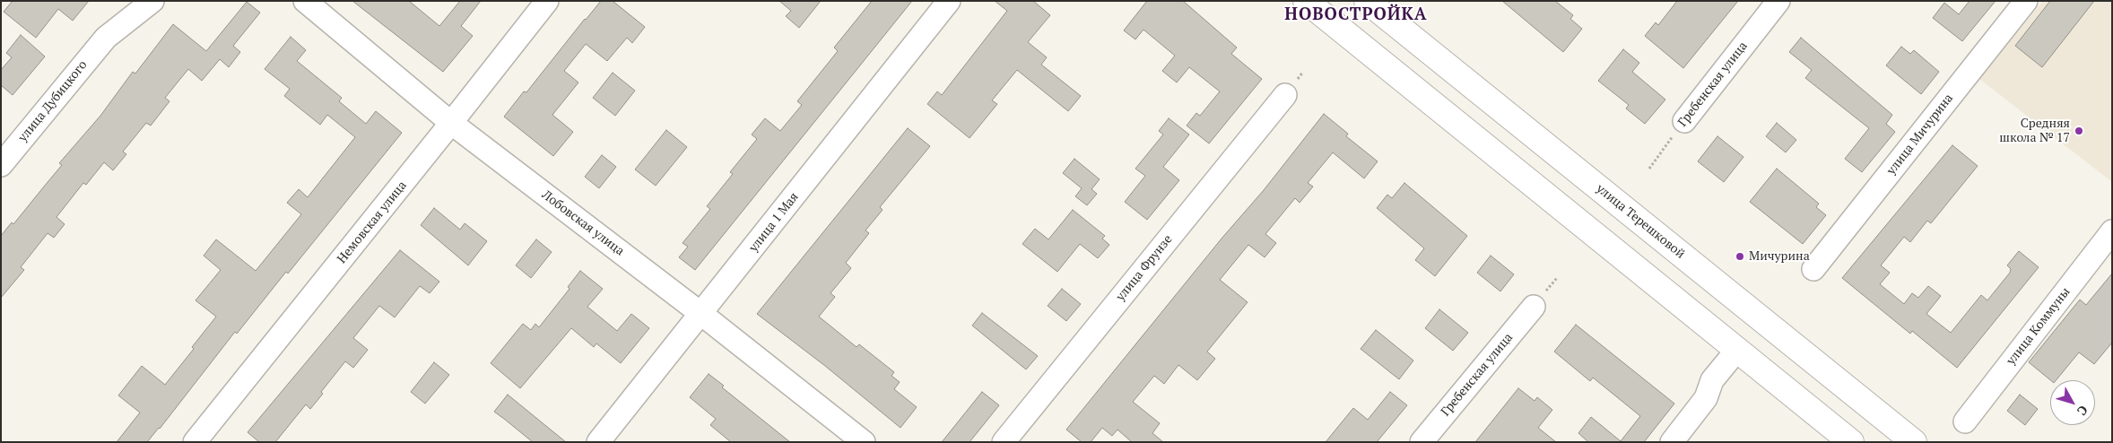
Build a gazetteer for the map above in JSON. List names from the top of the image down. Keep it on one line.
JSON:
{"streets":{"main road":["улица Терешковой"],"street":["Гребенская улица","улица Дубицкого","улица Мичурина","Немовская улица","улица 1 Мая","Лобовская улица","улица Фрунзе","улица Коммуны"]},"crossings":[["Немовская улица","Лобовская улица"],["улица 1 Мая","Лобовская улица"]],"districts":["НОВОСТРОЙКА"],"places":["Средняя школа № 17","Мичурина"],"north":"bottom right"}
